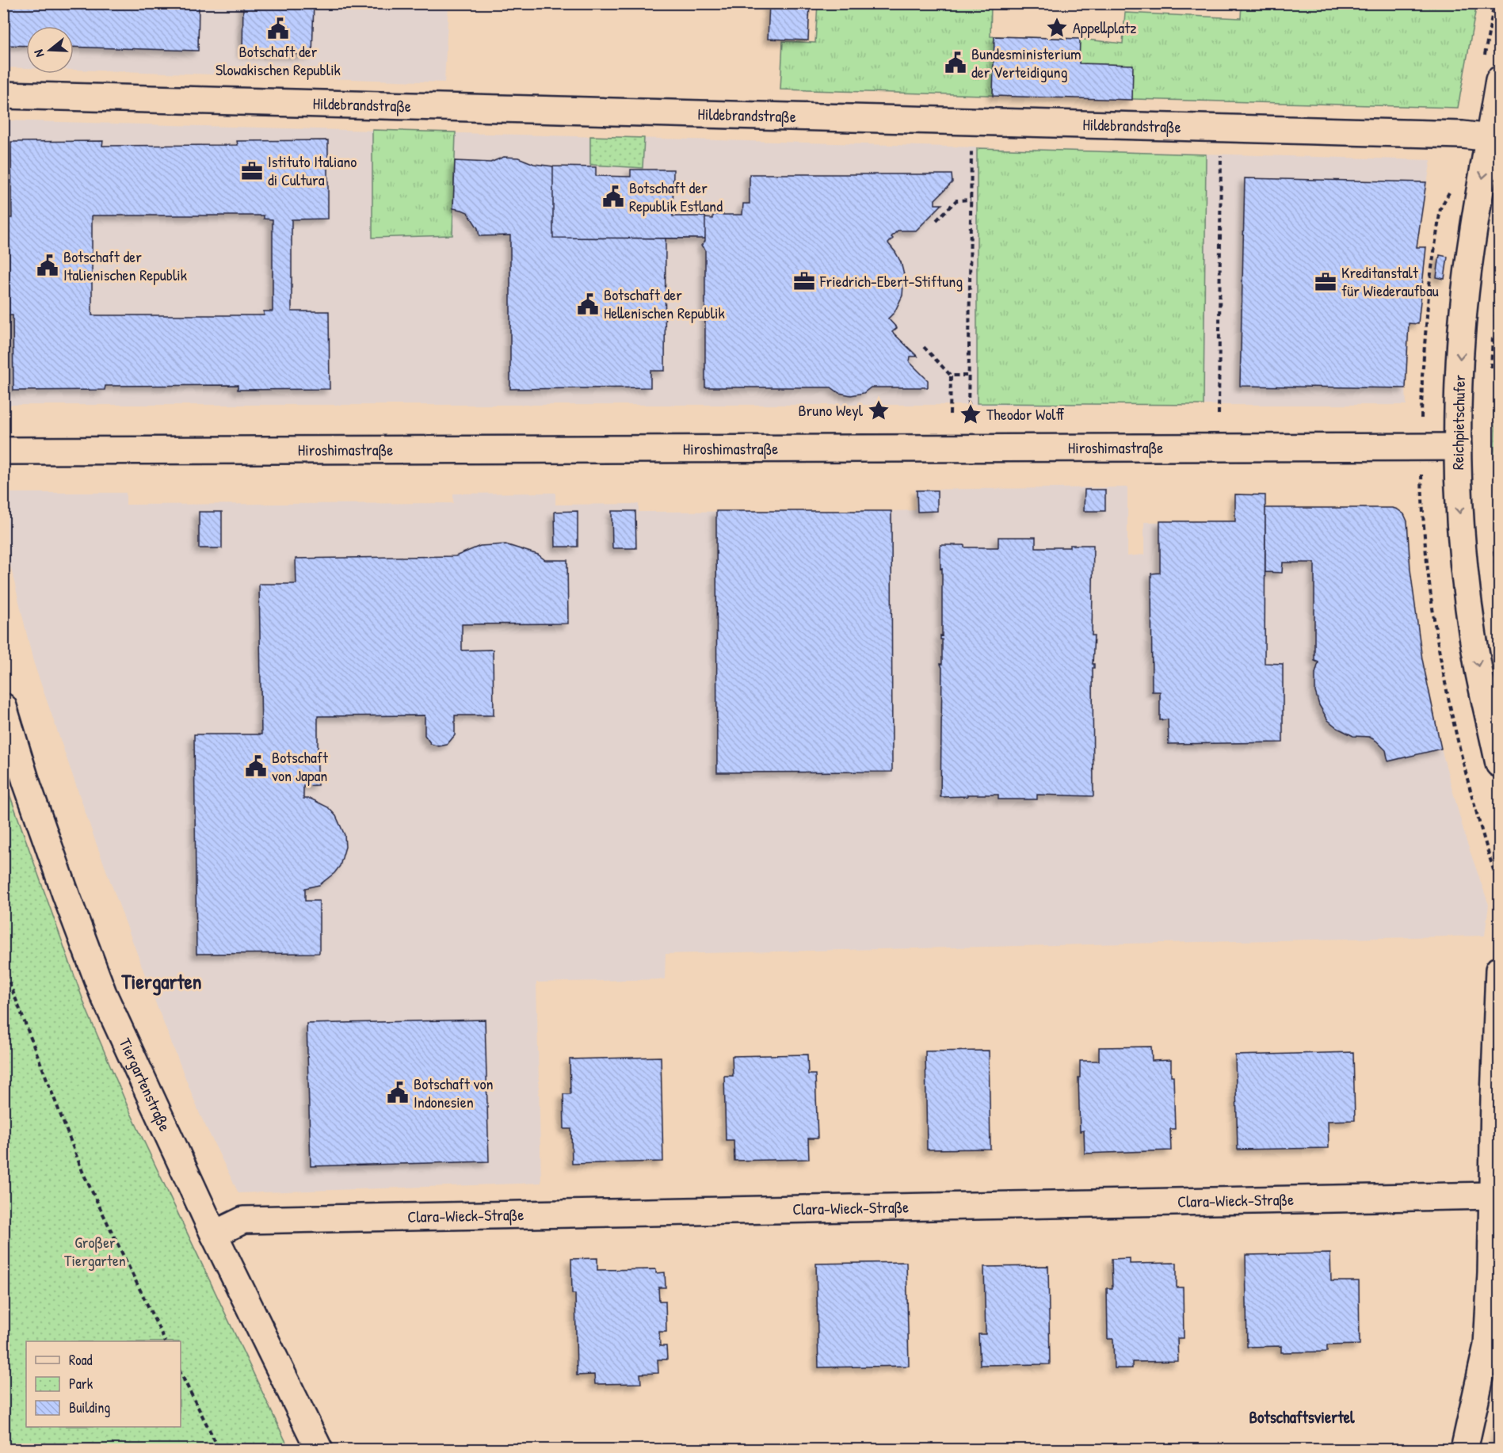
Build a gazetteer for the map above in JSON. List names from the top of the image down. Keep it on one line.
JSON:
{"streets":{"street":["Hildebrandstraße","Reichpietschufer","Hiroshimastraße","Tiergartenstraße","Clara-Wieck-Straße"]},"crossings":[["Hildebrandstraße","Reichpietschufer"],["Reichpietschufer","Hiroshimastraße"],["Tiergartenstraße","Clara-Wieck-Straße"]],"one_way":["Reichpietschufer"],"districts":["Tiergarten","Botschaftsviertel"],"parks":["Großer Tiergarten"],"places":{"place":["Appellplatz","Bruno Weyl","Theodor Wolff"],"public building":["Botschaft der Slowakischen Republik","Bundesministerium der Verteidigung","Botschaft der Republik Estland","Botschaft der Italienischen Republik","Botschaft der Hellenischen Republik","Botschaft von Japan","Botschaft von Indonesien"],"office":["Istituto Italiano di Cultura","Friedrich-Ebert-Stiftung","Kreditanstalt für Wiederaufbau"]},"legend":["Road","Park","Building"],"north":"left"}
